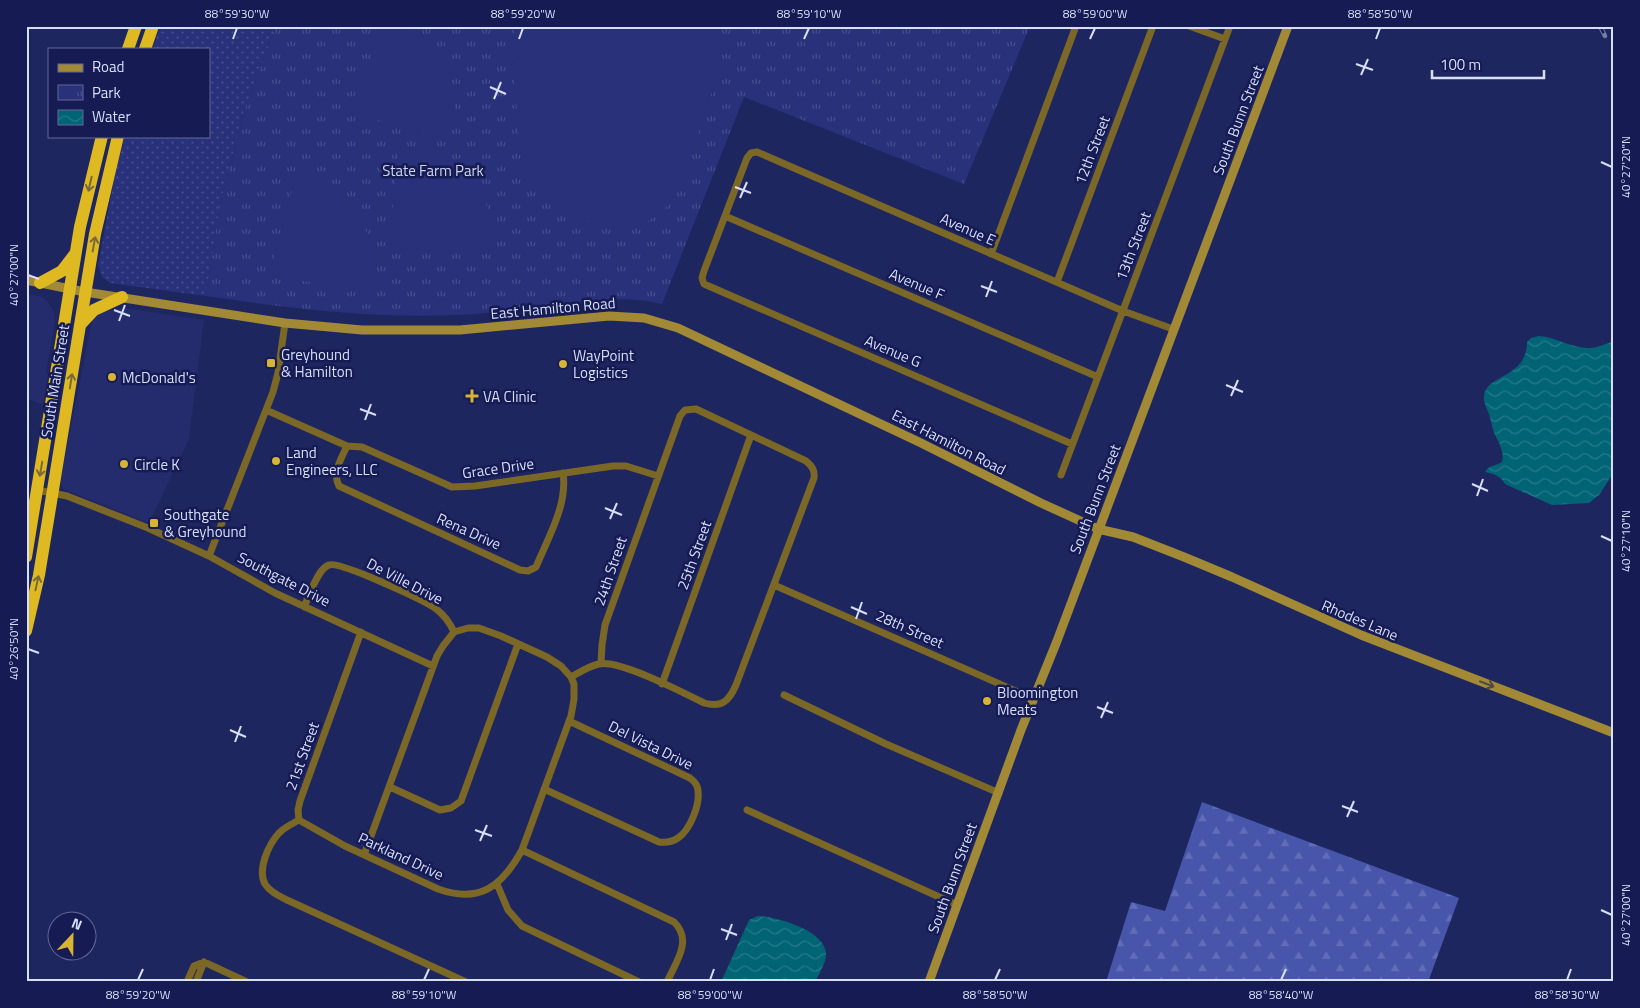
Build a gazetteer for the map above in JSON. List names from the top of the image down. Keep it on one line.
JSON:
{"streets":{"highway":["South Main Street"],"street":["South Bunn Street","12th Street","Avenue E","13th Street","Avenue F","East Hamilton Road","Avenue G","Grace Drive","Rena Drive","25th Street","24th Street","Southgate Drive","De Ville Drive","Rhodes Lane","28th Street","Del Vista Drive","21st Street","Parkland Drive"]},"crossings":[["South Bunn Street","Avenue E"],["South Bunn Street","East Hamilton Road"],["South Bunn Street","Rhodes Lane"],["South Bunn Street","28th Street"],["12th Street","Avenue E"],["Avenue E","13th Street"],["Avenue E","Avenue F"],["Avenue E","Avenue G"],["13th Street","Avenue F"],["13th Street","Avenue G"],["Avenue F","Avenue G"],["East Hamilton Road","South Main Street"],["East Hamilton Road","Rhodes Lane"],["South Main Street","Southgate Drive"],["Grace Drive","Rena Drive"],["Grace Drive","24th Street"],["25th Street","24th Street"],["Southgate Drive","De Ville Drive"],["Southgate Drive","21st Street"],["21st Street","Parkland Drive"]],"one_way":["Rhodes Lane"],"parks":["State Farm Park"],"places":{"transit":["Greyhound & Hamilton","Southgate & Greyhound"],"other":["WayPoint Logistics","McDonald's","Land Engineers, LLC","Circle K","Bloomington Meats"],"health":["VA Clinic"]},"legend":["Road","Park","Water"],"scale_bar":"100 m","north":"top","coordinates":["88°59'30\"W","88°59'20\"W","88°59'10\"W","88°59'00\"W","88°58'50\"W","40°27'20\"N","40°27'00\"N","40°27'10\"N","40°26'50\"N","88°58'40\"W","88°58'30\"W"]}
